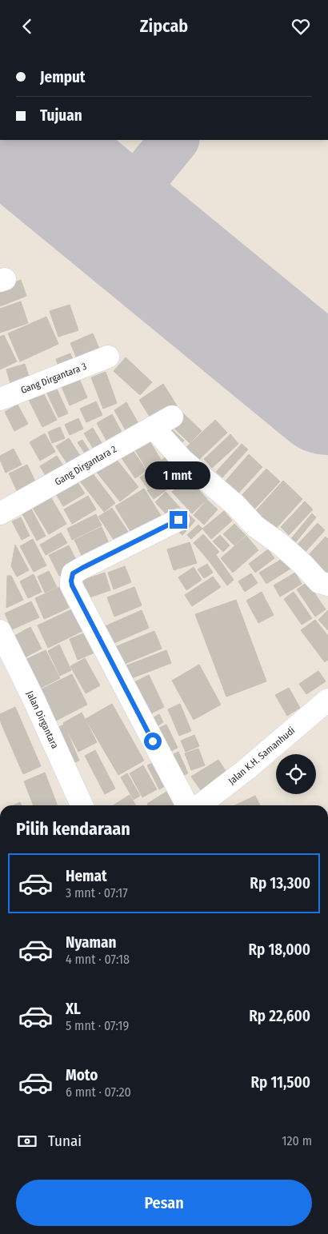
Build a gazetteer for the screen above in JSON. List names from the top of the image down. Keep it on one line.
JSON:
{"streets":{"street":["Gang Dirgantara 3","Gang Dirgantara 2","Jalan Dirgantara","Jalan K.H. Samanhudi"]},"page":{"header":"Zipcab","banner":["Jemput","Tujuan"],"bubble":"1 mnt","heading":"Pilih kendaraan","list":[{"name":"Hemat","note":"3 mnt · 07:17","value":"Rp 13,300"},{"name":"Nyaman","note":"4 mnt · 07:18","value":"Rp 18,000"},{"name":"XL","note":"5 mnt · 07:19","value":"Rp 22,600"},{"name":"Moto","note":"6 mnt · 07:20","value":"Rp 11,500"}],"pay":["Tunai","120 m"],"buttons":"Pesan"}}
